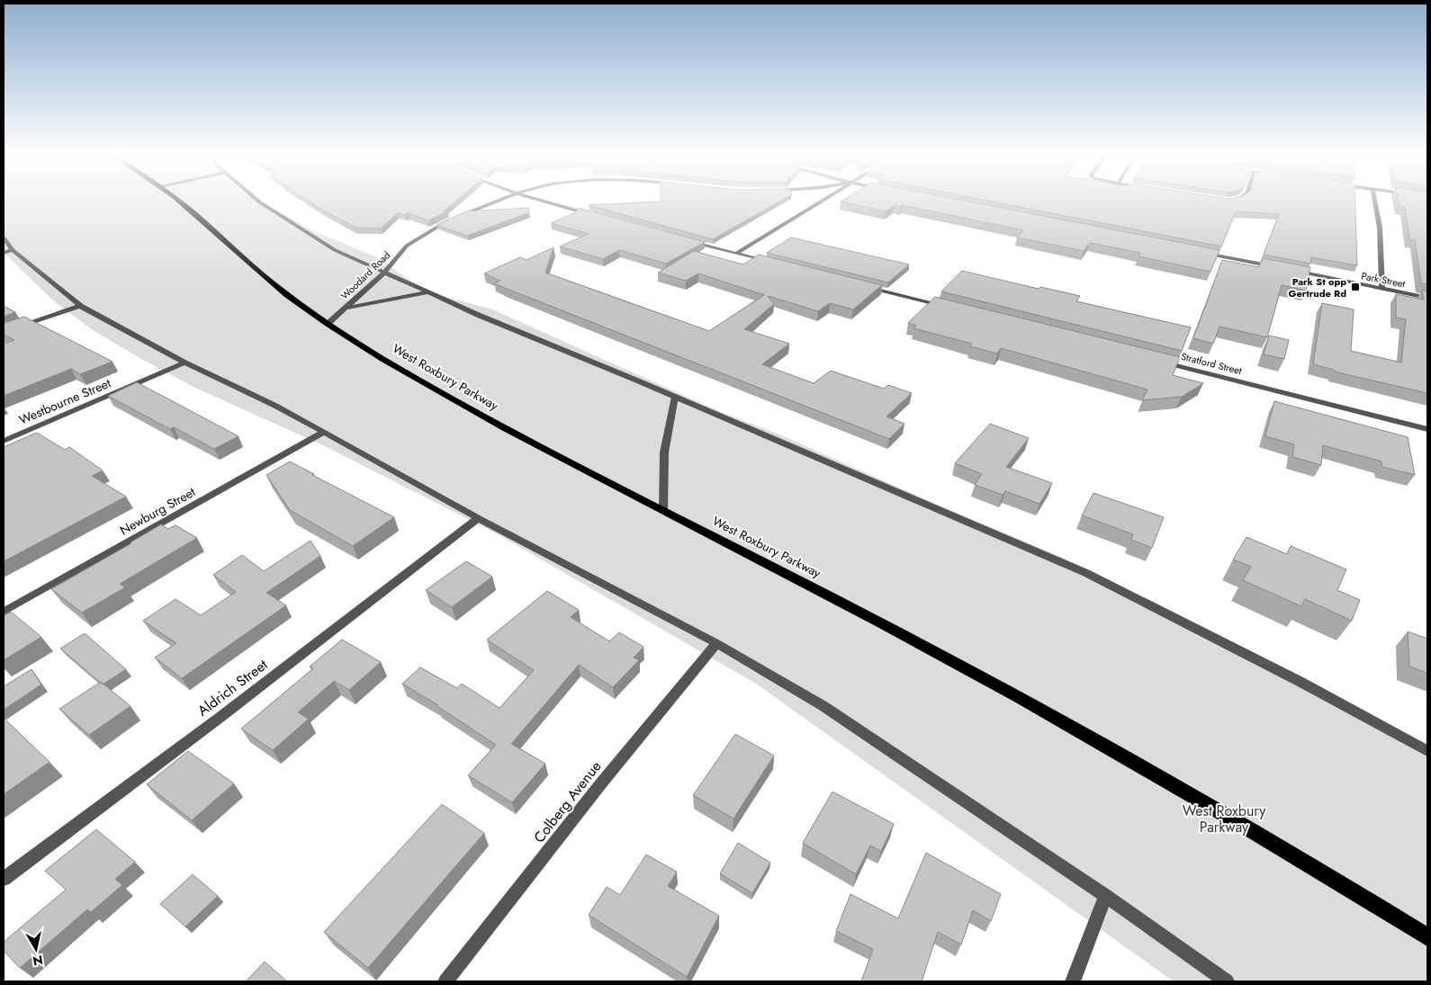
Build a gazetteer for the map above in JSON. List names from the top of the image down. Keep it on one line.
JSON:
{"streets":{"main road":["West Roxbury Parkway"],"street":["Woodard Road","Park Street","Stratford Street","Westbourne Street","Newburg Street","Aldrich Street","Colberg Avenue"]},"crossings":[["Woodard Road","West Roxbury Parkway"]],"parks":["West Roxbury Parkway"],"places":{"transit":["Park St opp Gertrude Rd"]},"north":"bottom"}
